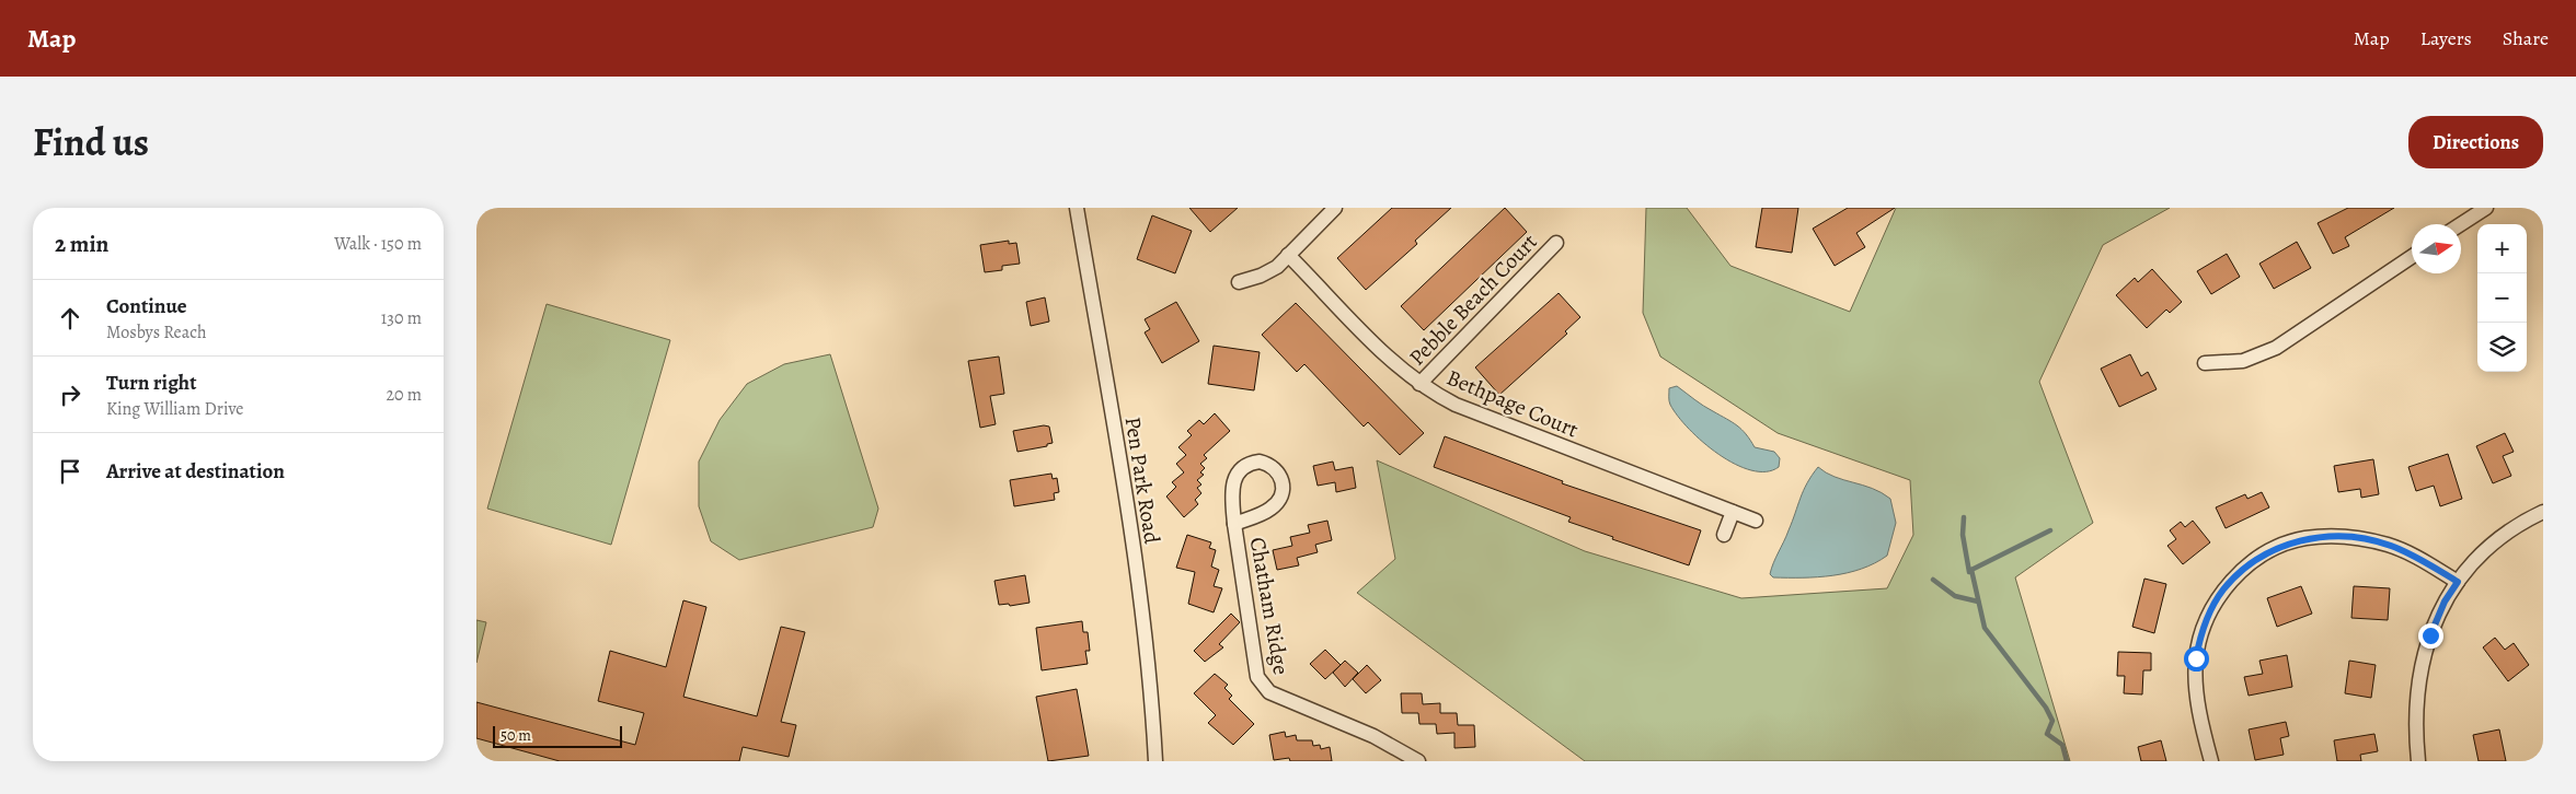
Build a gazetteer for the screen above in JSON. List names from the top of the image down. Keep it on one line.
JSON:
{"streets":{"street":["Pebble Beach Court","Bethpage Court","Pen Park Road","Chatham Ridge"]},"crossings":[["Pebble Beach Court","Bethpage Court"]],"scale_bar":"50 m","north":"right","page":{"header":"Map","nav":["Map","Layers","Share"],"title":"Find us","buttons":"Directions","heading":["2 min","Walk · 150 m"],"map_buttons":["+","−"],"list":[["Continue","Mosbys Reach","130 m"],["Turn right","King William Drive","20 m"],"Arrive at destination"],"scale":"50 m"}}
